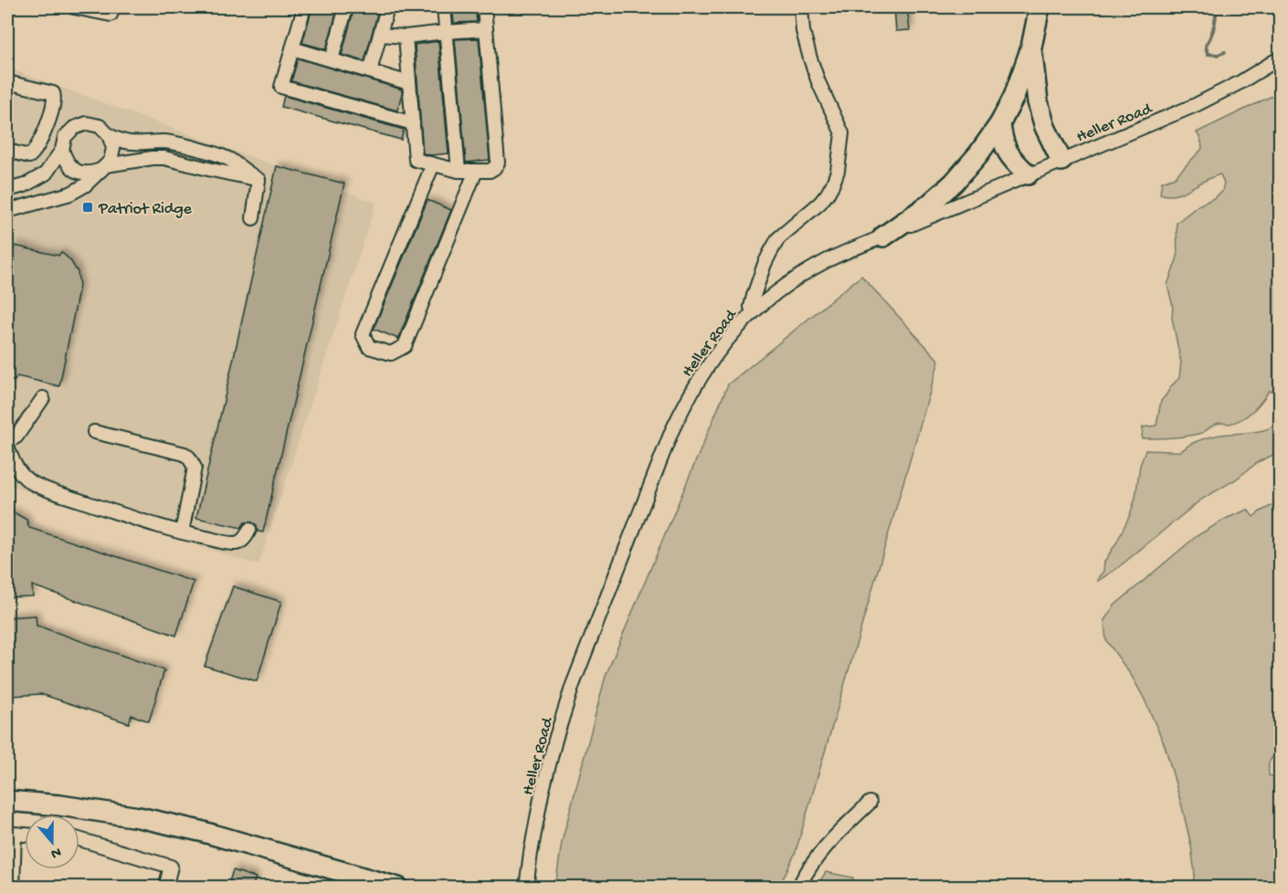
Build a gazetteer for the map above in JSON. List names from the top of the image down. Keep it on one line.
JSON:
{"streets":{"street":["Heller Road"]},"places":{"transit":["Patriot Ridge"]},"north":"bottom"}
